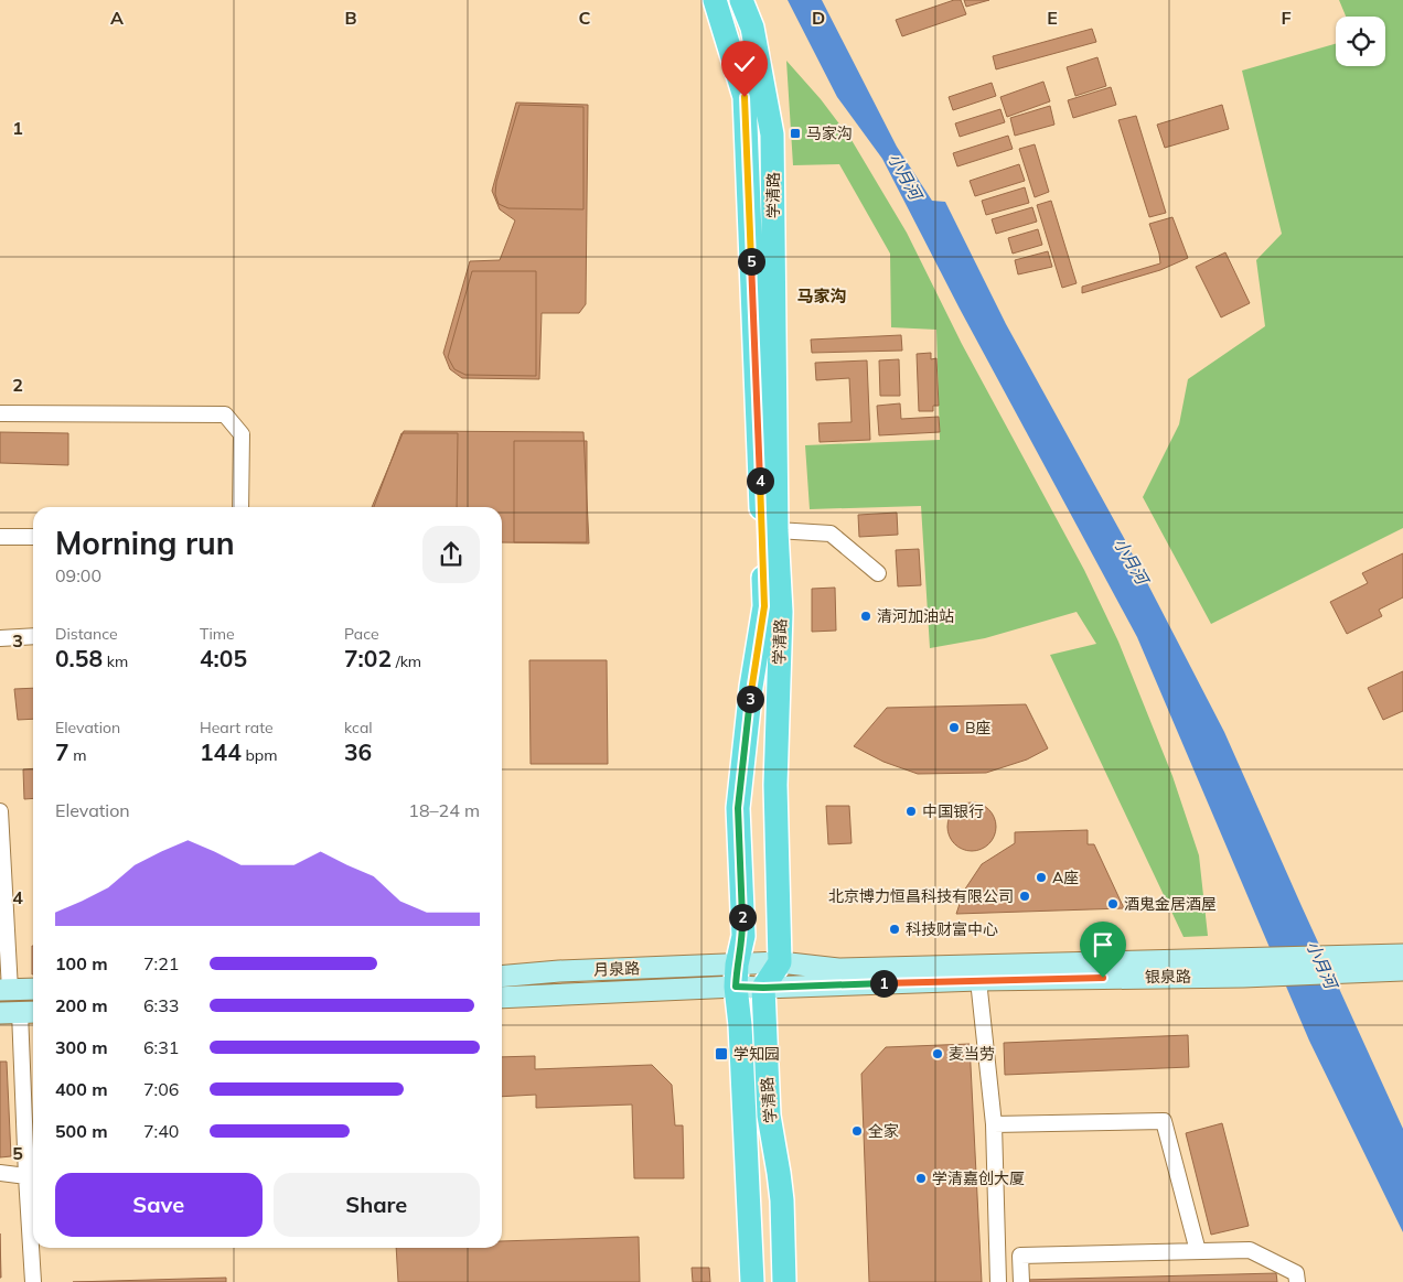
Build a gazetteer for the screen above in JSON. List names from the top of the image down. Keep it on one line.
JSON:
{"streets":{"main road":["学清路","月泉路","银泉路"]},"crossings":[["学清路","月泉路"],["学清路","银泉路"],["月泉路","银泉路"]],"districts":["马家沟"],"water":["小月河"],"places":{"transit":["马家沟","学知园"],"other":["清河加油站","B座","中国银行","A座","北京博力恒昌科技有限公司","酒鬼金居酒屋","科技财富中心","麦当劳","全家","学清嘉创大厦"]},"page":{"pins":["5","4","3","2","1"],"heading":["Morning run","09:00"],"stats":[["Distance","0.58 km"],["Time","4:05"],["Pace","7:02 /km"],["Elevation","7 m"],["Heart rate","144 bpm"],["kcal","36"]],"chart":["Elevation","18–24 m"],"list":[{"name":"100 m","note":"7:21"},{"name":"200 m","note":"6:33"},{"name":"300 m","note":"6:31"},{"name":"400 m","note":"7:06"},{"name":"500 m","note":"7:40"}],"buttons":["Save","Share"]},"grid":{"columns":["A","B","C","D","E","F"],"rows":["1","2","3","4","5"]}}
